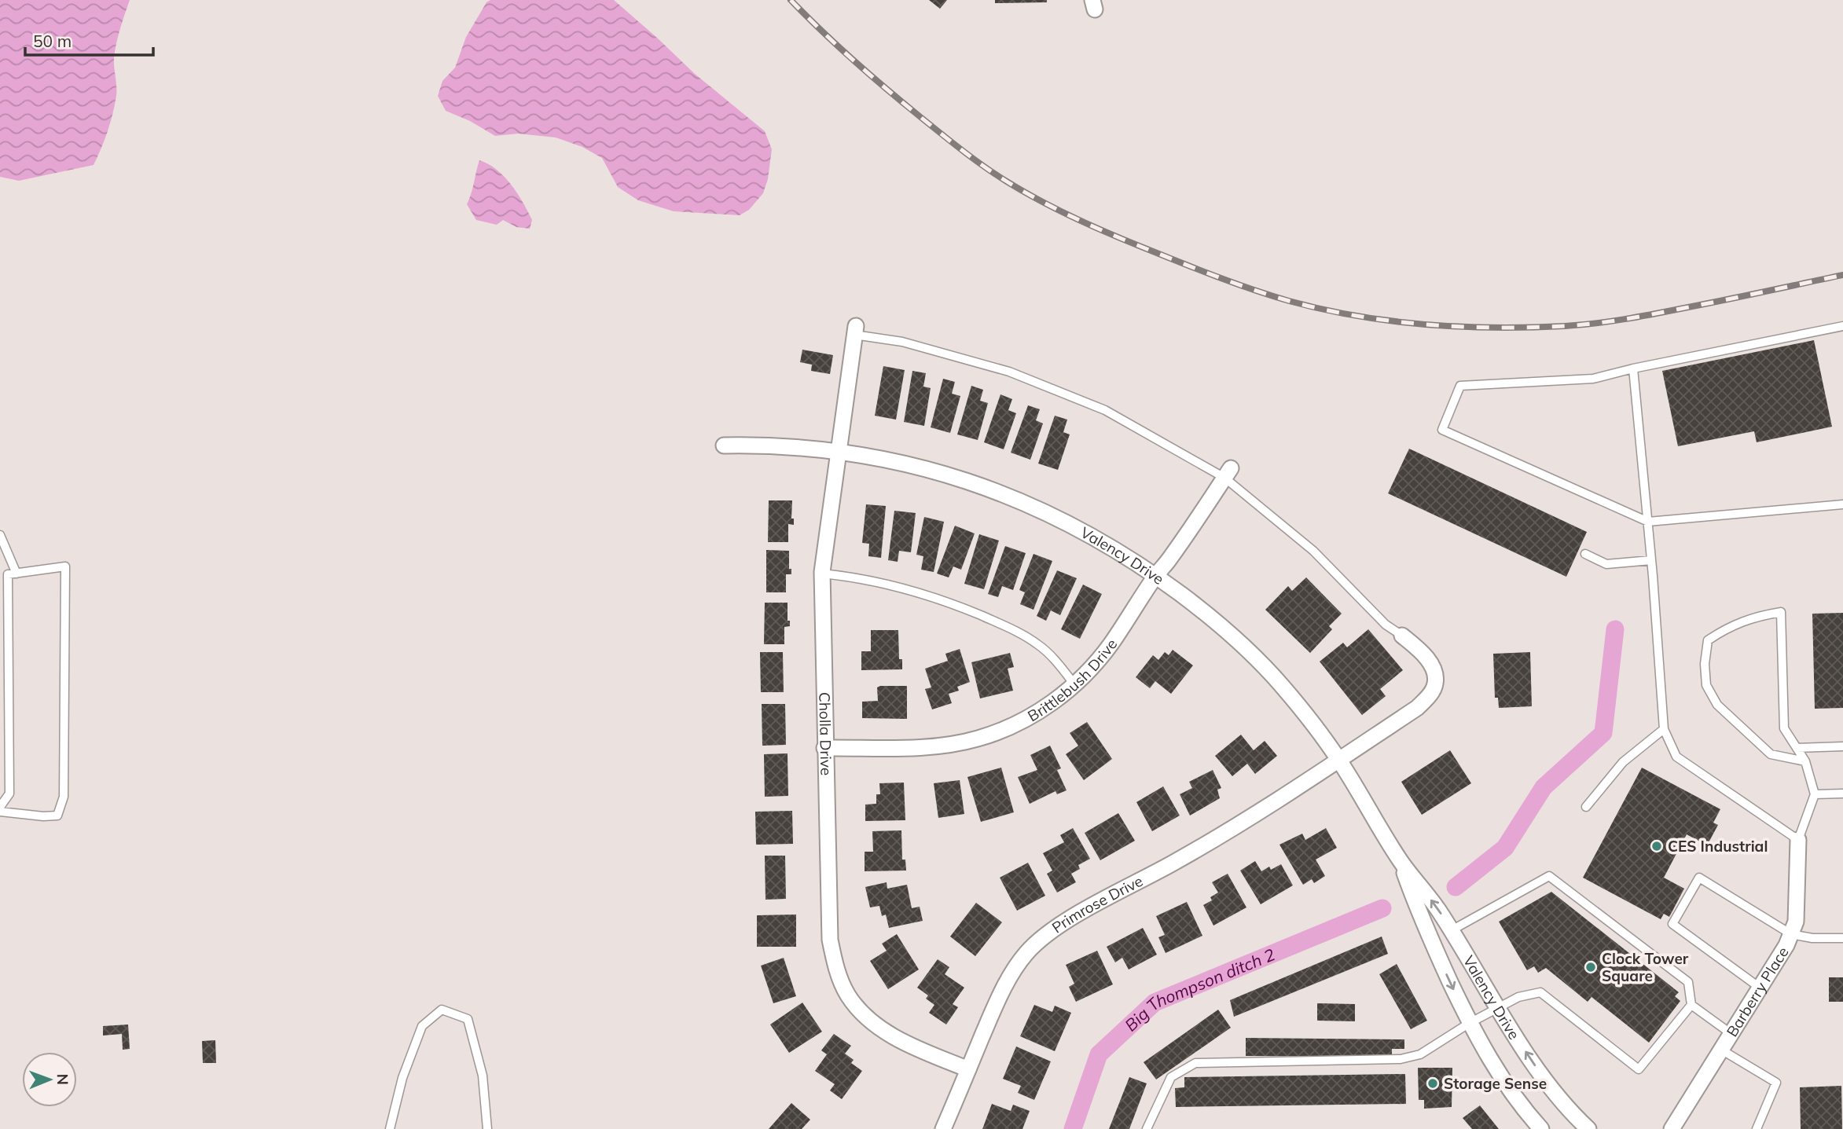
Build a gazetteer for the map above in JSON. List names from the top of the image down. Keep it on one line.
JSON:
{"streets":{"street":["Valency Drive","Brittlebush Drive","Cholla Drive","Primrose Drive","Barberry Place"]},"crossings":[["Valency Drive","Brittlebush Drive"],["Valency Drive","Cholla Drive"],["Valency Drive","Primrose Drive"],["Brittlebush Drive","Cholla Drive"],["Cholla Drive","Primrose Drive"]],"water":["Big Thompson ditch 2"],"places":["CES Industrial","Clock Tower Square","Storage Sense"],"scale_bar":"50 m","north":"right"}
